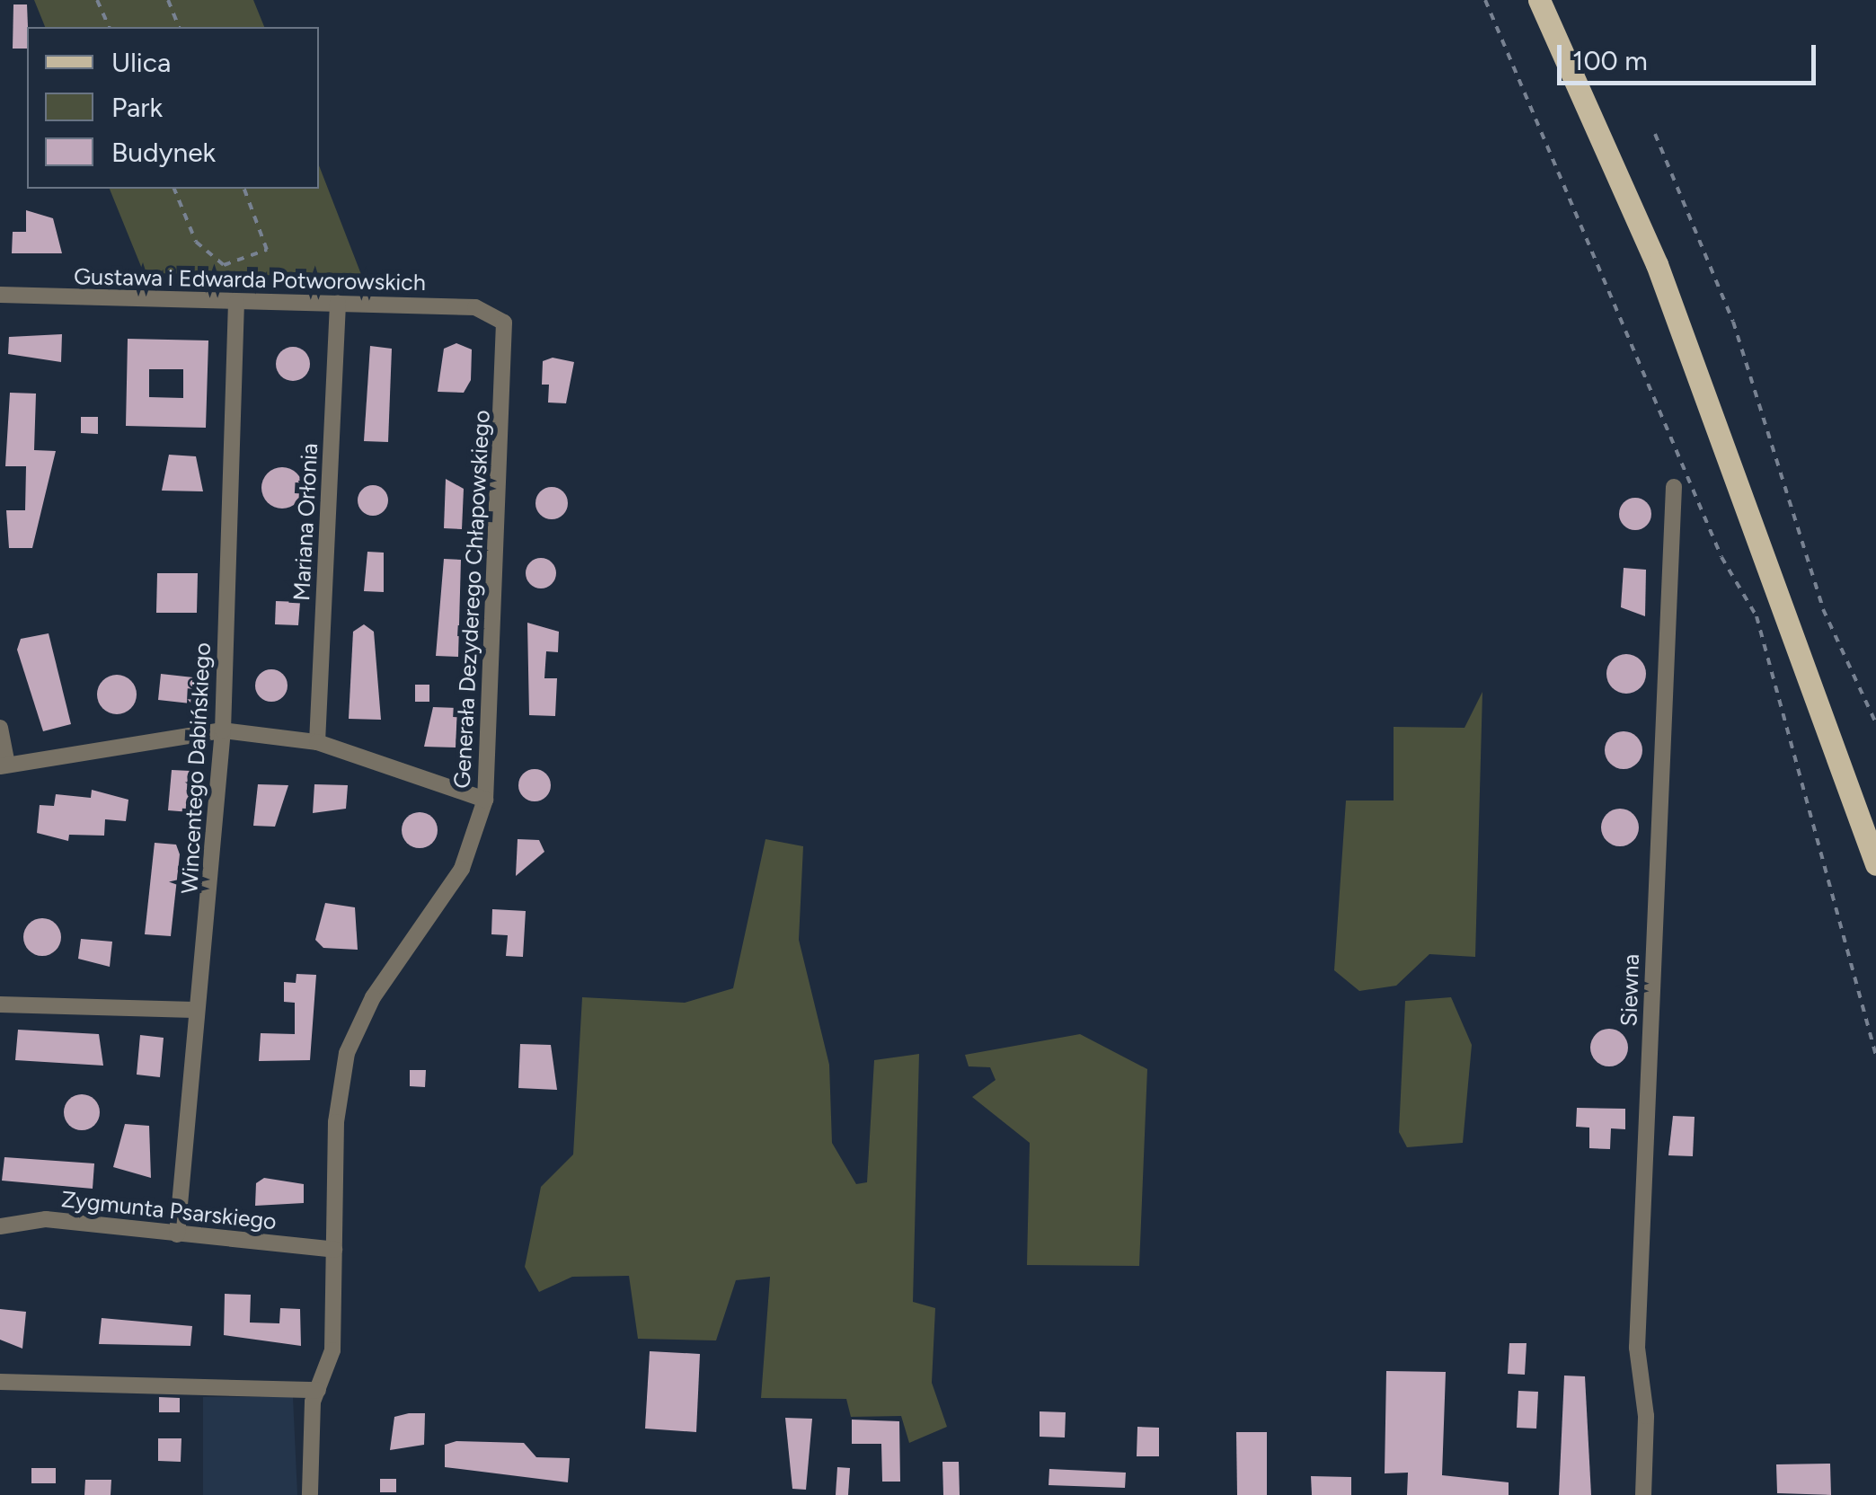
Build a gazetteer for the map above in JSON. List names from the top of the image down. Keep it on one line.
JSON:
{"streets":{"street":["Gustawa i Edwarda Potworowskich","Mariana Orłonia","Generała Dezyderego Chłapowskiego","Wincentego Dabińskiego","Siewna","Zygmunta Psarskiego"]},"crossings":[["Gustawa i Edwarda Potworowskich","Mariana Orłonia"],["Gustawa i Edwarda Potworowskich","Generała Dezyderego Chłapowskiego"],["Gustawa i Edwarda Potworowskich","Wincentego Dabińskiego"],["Generała Dezyderego Chłapowskiego","Zygmunta Psarskiego"],["Wincentego Dabińskiego","Zygmunta Psarskiego"]],"legend":["Ulica","Park","Budynek"],"scale_bar":"100 m"}
